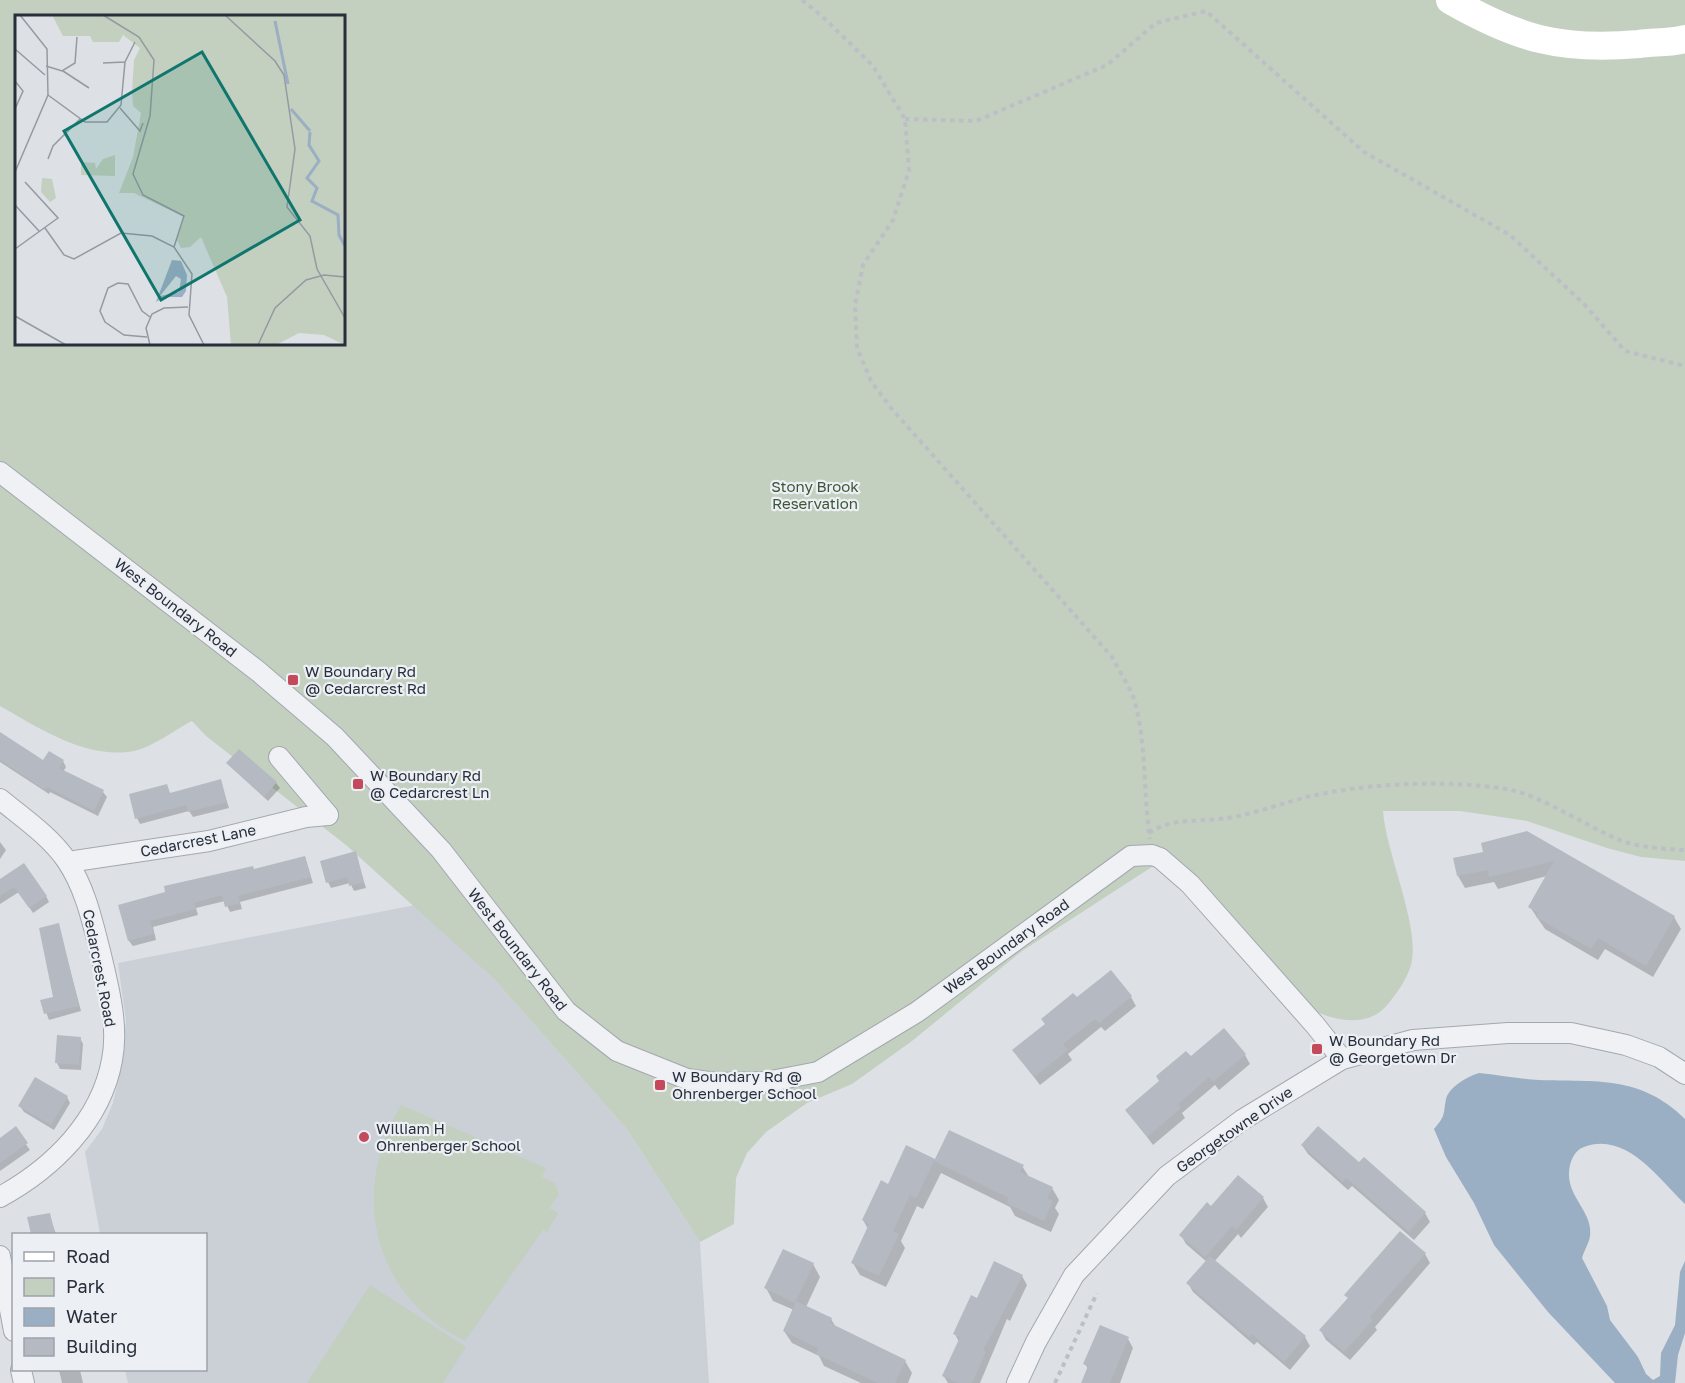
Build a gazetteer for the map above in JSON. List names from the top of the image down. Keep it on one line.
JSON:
{"streets":{"street":["West Boundary Road","Cedarcrest Lane","Cedarcrest Road","Georgetowne Drive"]},"crossings":[["Cedarcrest Lane","Cedarcrest Road"]],"parks":["Stony Brook Reservation"],"places":{"transit":["W Boundary Rd @ Cedarcrest Rd","W Boundary Rd @ Cedarcrest Ln","W Boundary Rd @ Georgetown Dr","W Boundary Rd @ Ohrenberger School"],"other":["William H Ohrenberger School"]},"legend":["Road","Park","Water","Building"]}
